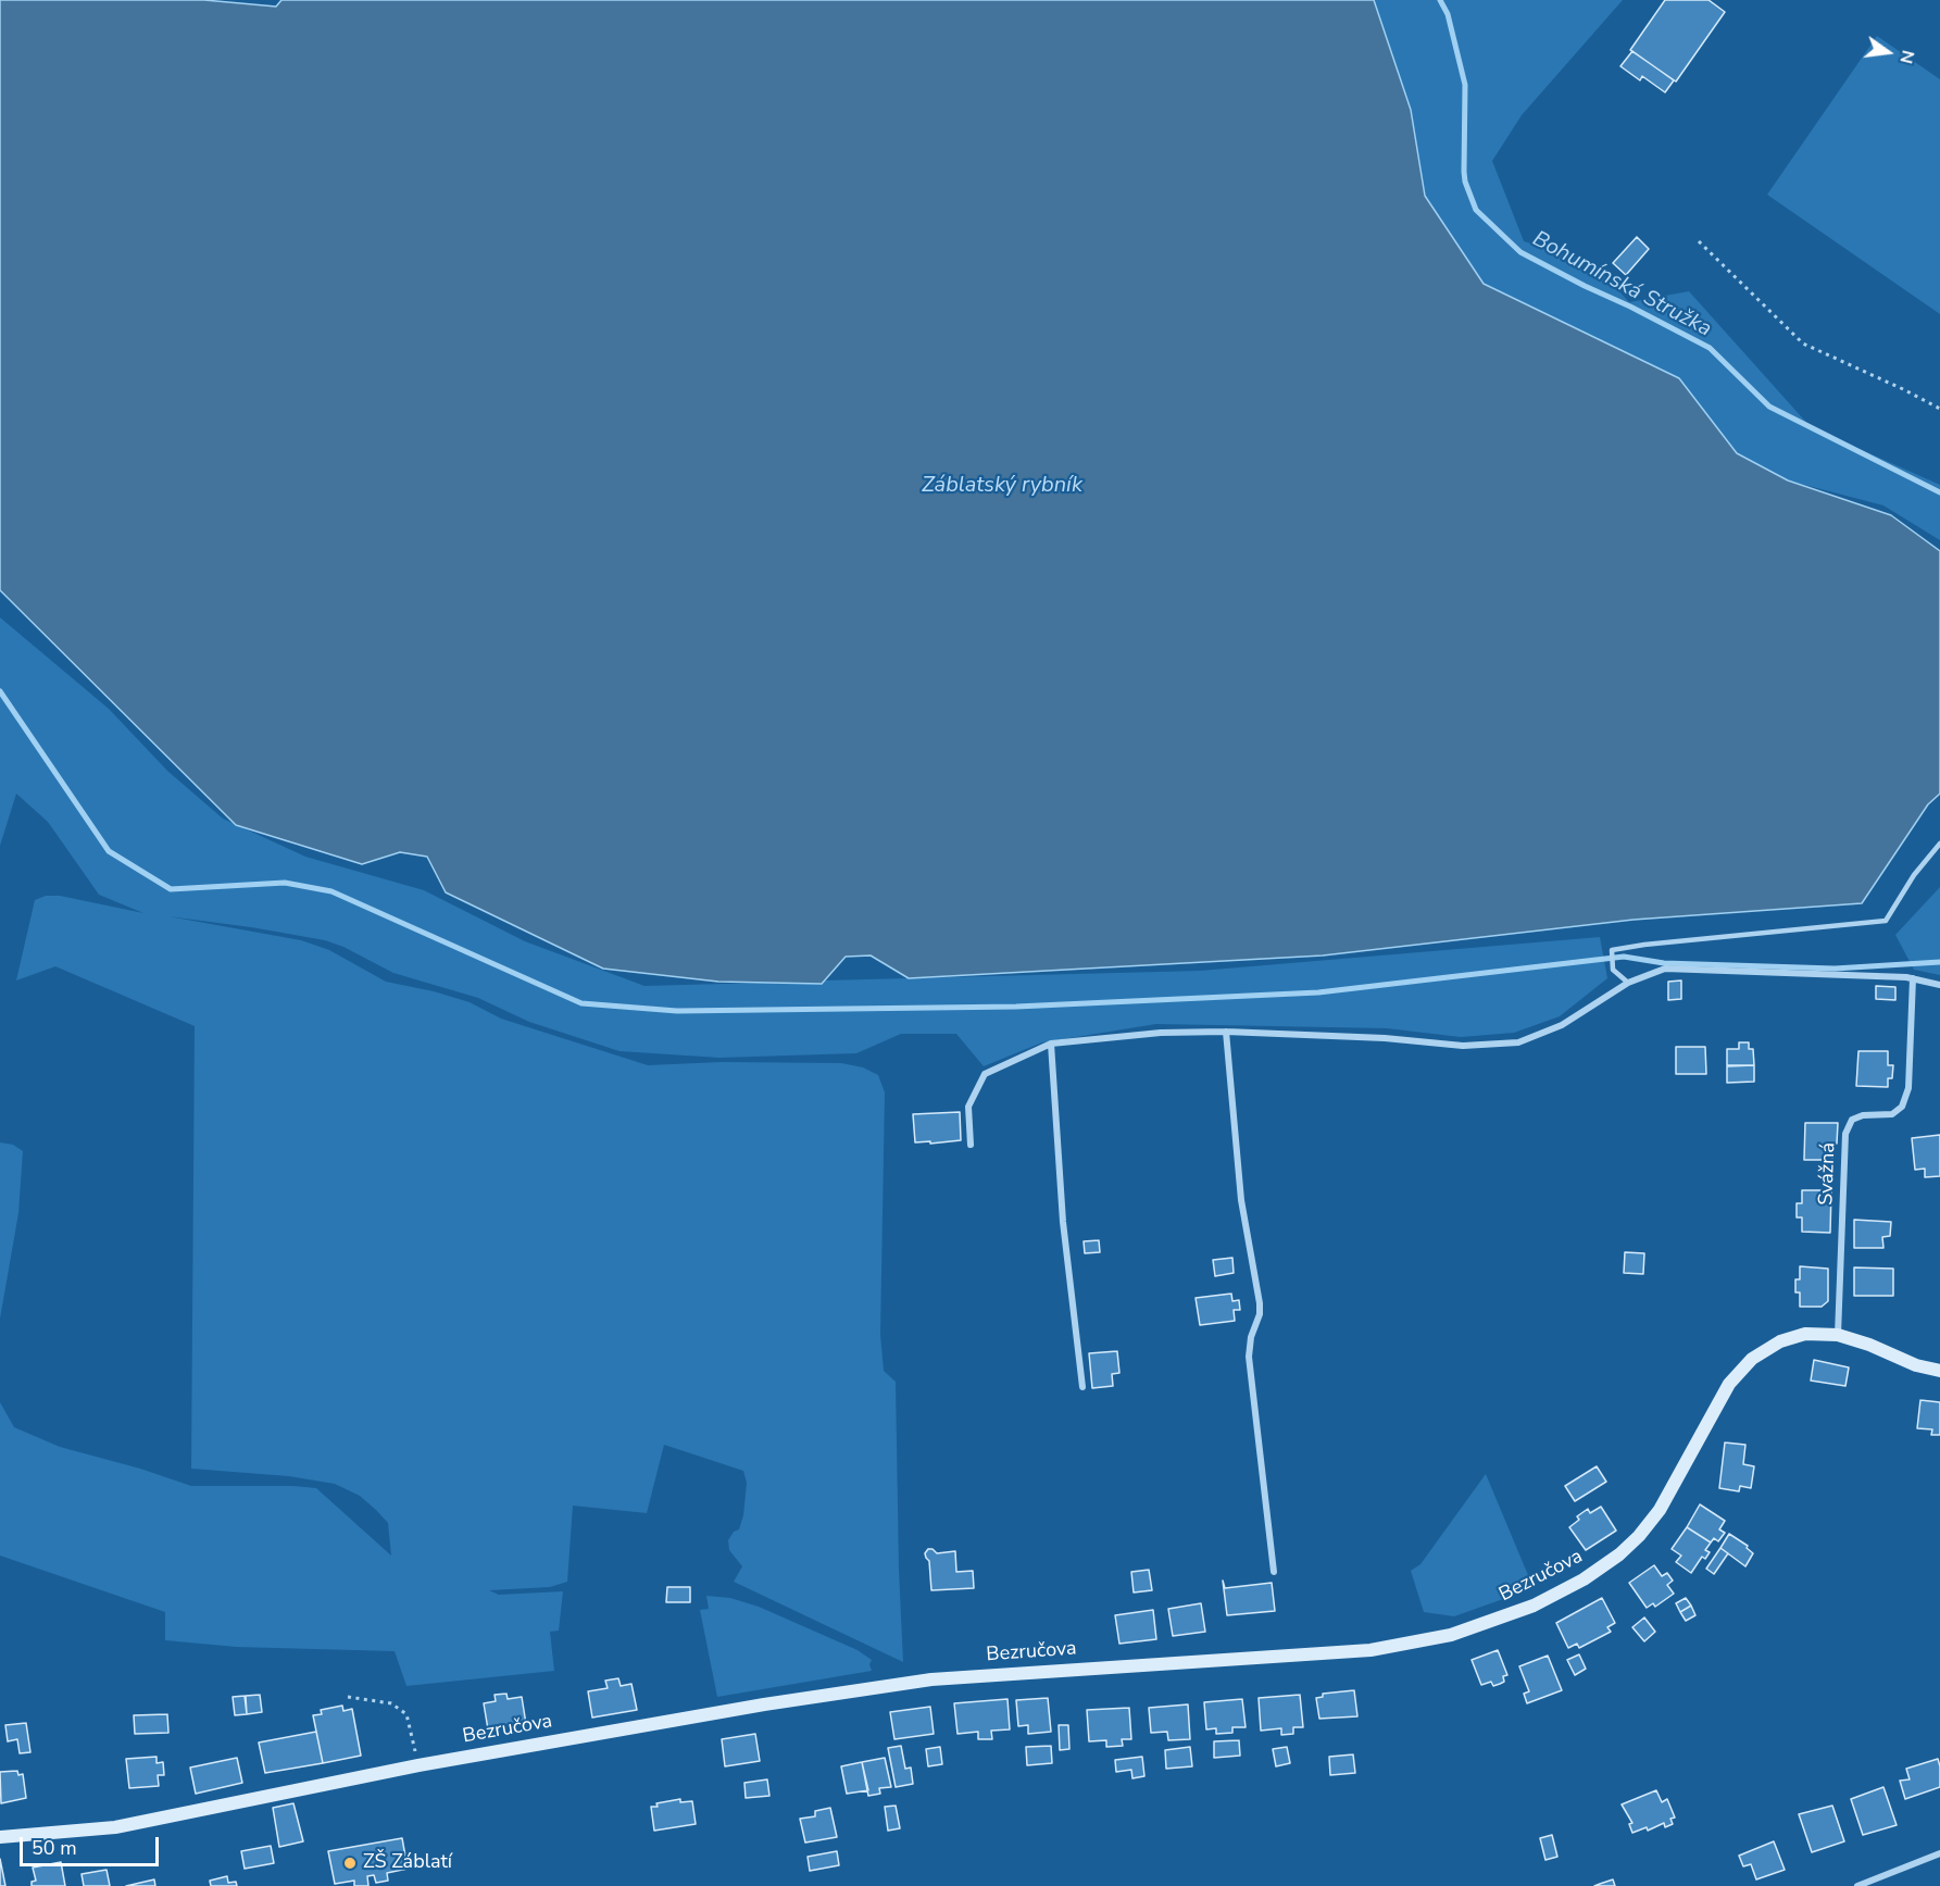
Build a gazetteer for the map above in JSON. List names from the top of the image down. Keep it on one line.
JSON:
{"streets":{"main road":["Bezručova"],"street":["Svážná"]},"crossings":[["Svážná","Bezručova"]],"water":["Bohumínská Stružka","Záblatský rybník"],"places":["ZŠ Záblatí"],"scale_bar":"50 m","north":"right"}
